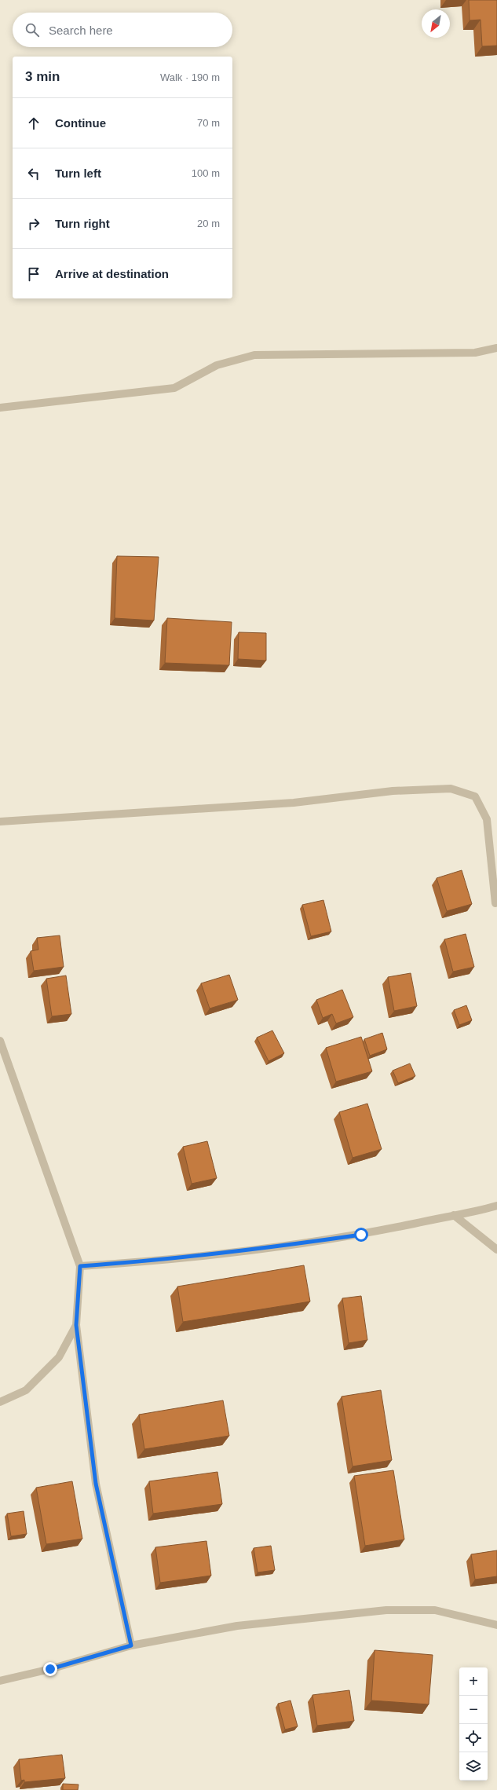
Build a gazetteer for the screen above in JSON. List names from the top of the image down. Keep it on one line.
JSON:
{"north":"bottom left","page":{"search":"Search here","heading":["3 min","Walk · 190 m"],"list":[["Continue","70 m"],["Turn left","100 m"],["Turn right","20 m"],"Arrive at destination"],"map_buttons":["+","−"]}}
